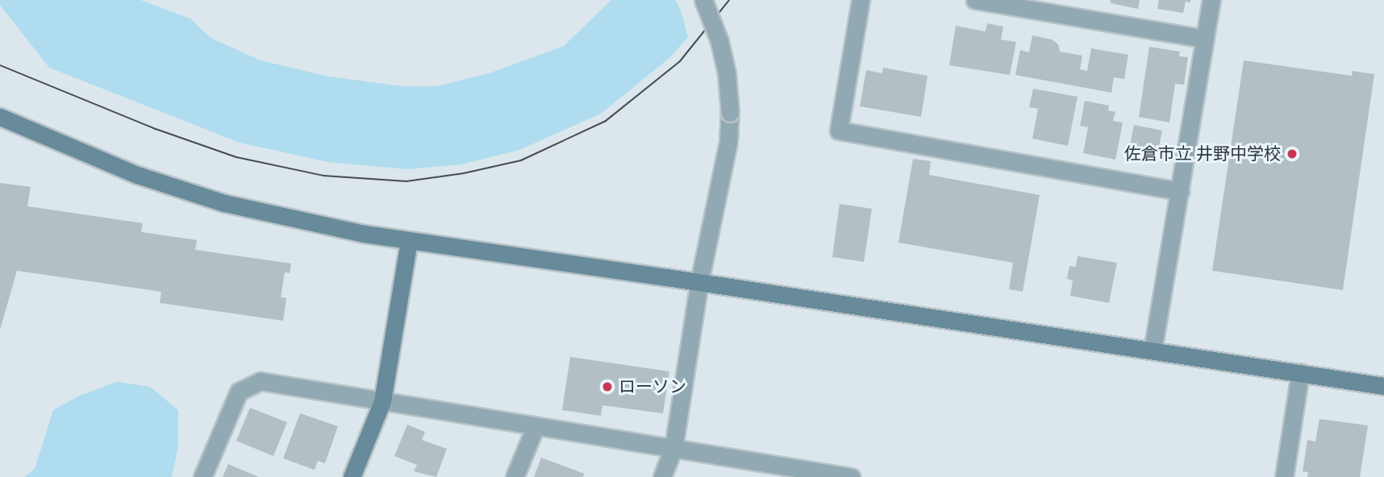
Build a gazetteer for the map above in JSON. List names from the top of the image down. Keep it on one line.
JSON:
{"places":["佐倉市立 井野中学校","ローソン"]}
